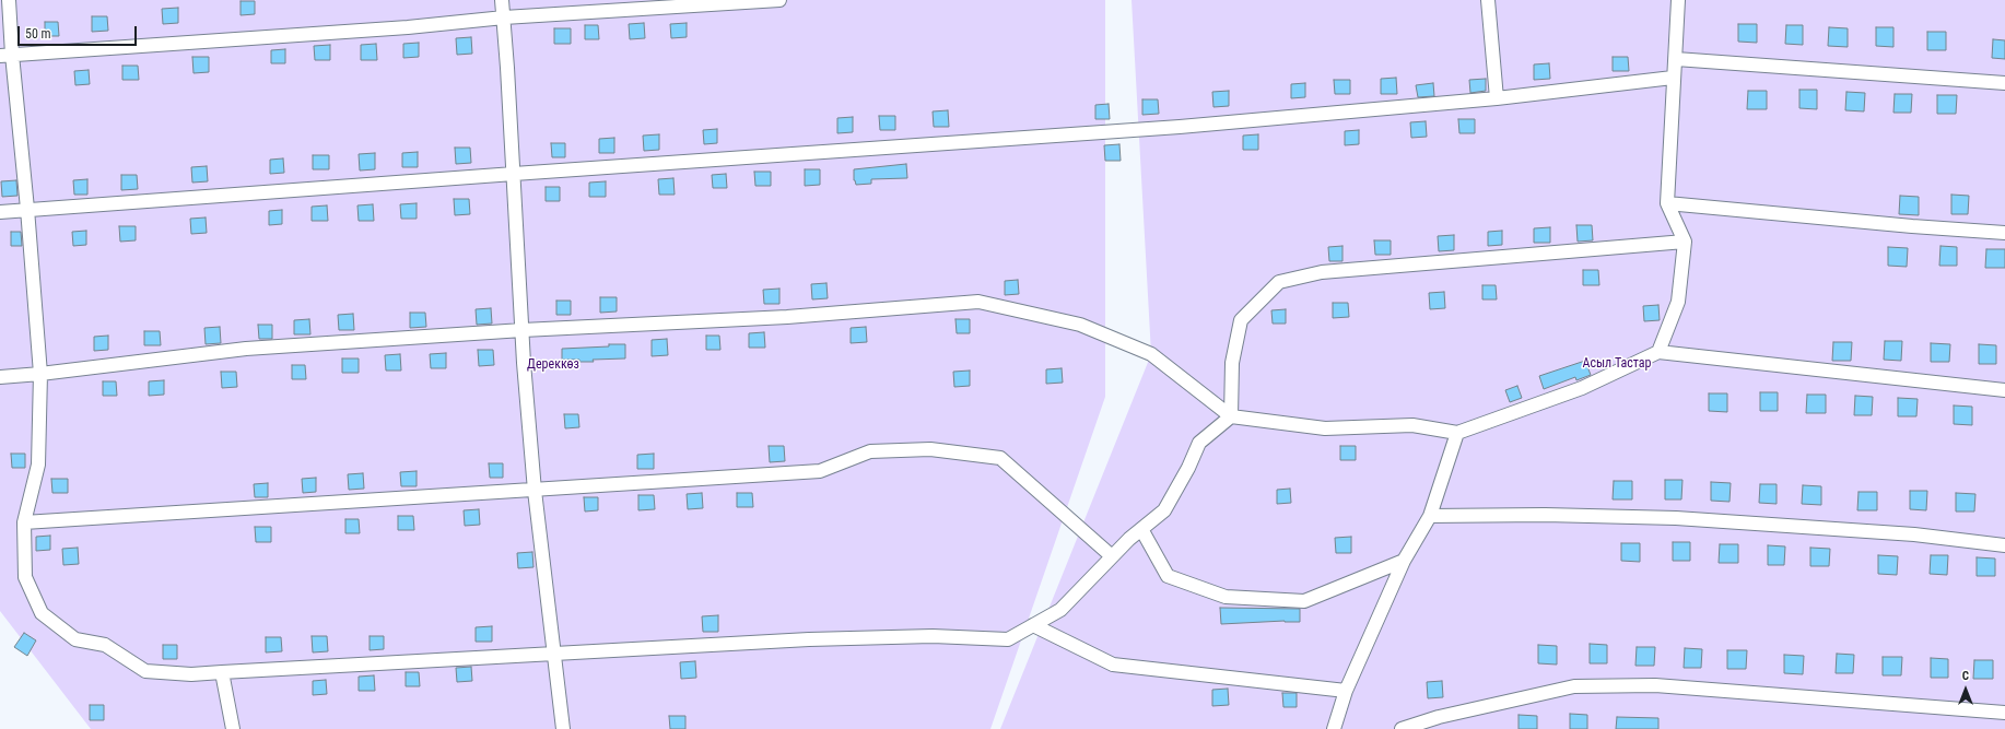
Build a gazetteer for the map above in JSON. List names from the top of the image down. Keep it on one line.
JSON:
{"parks":["Асыл Тастар","Дереккөз"],"scale_bar":"50 m","north":"top"}
